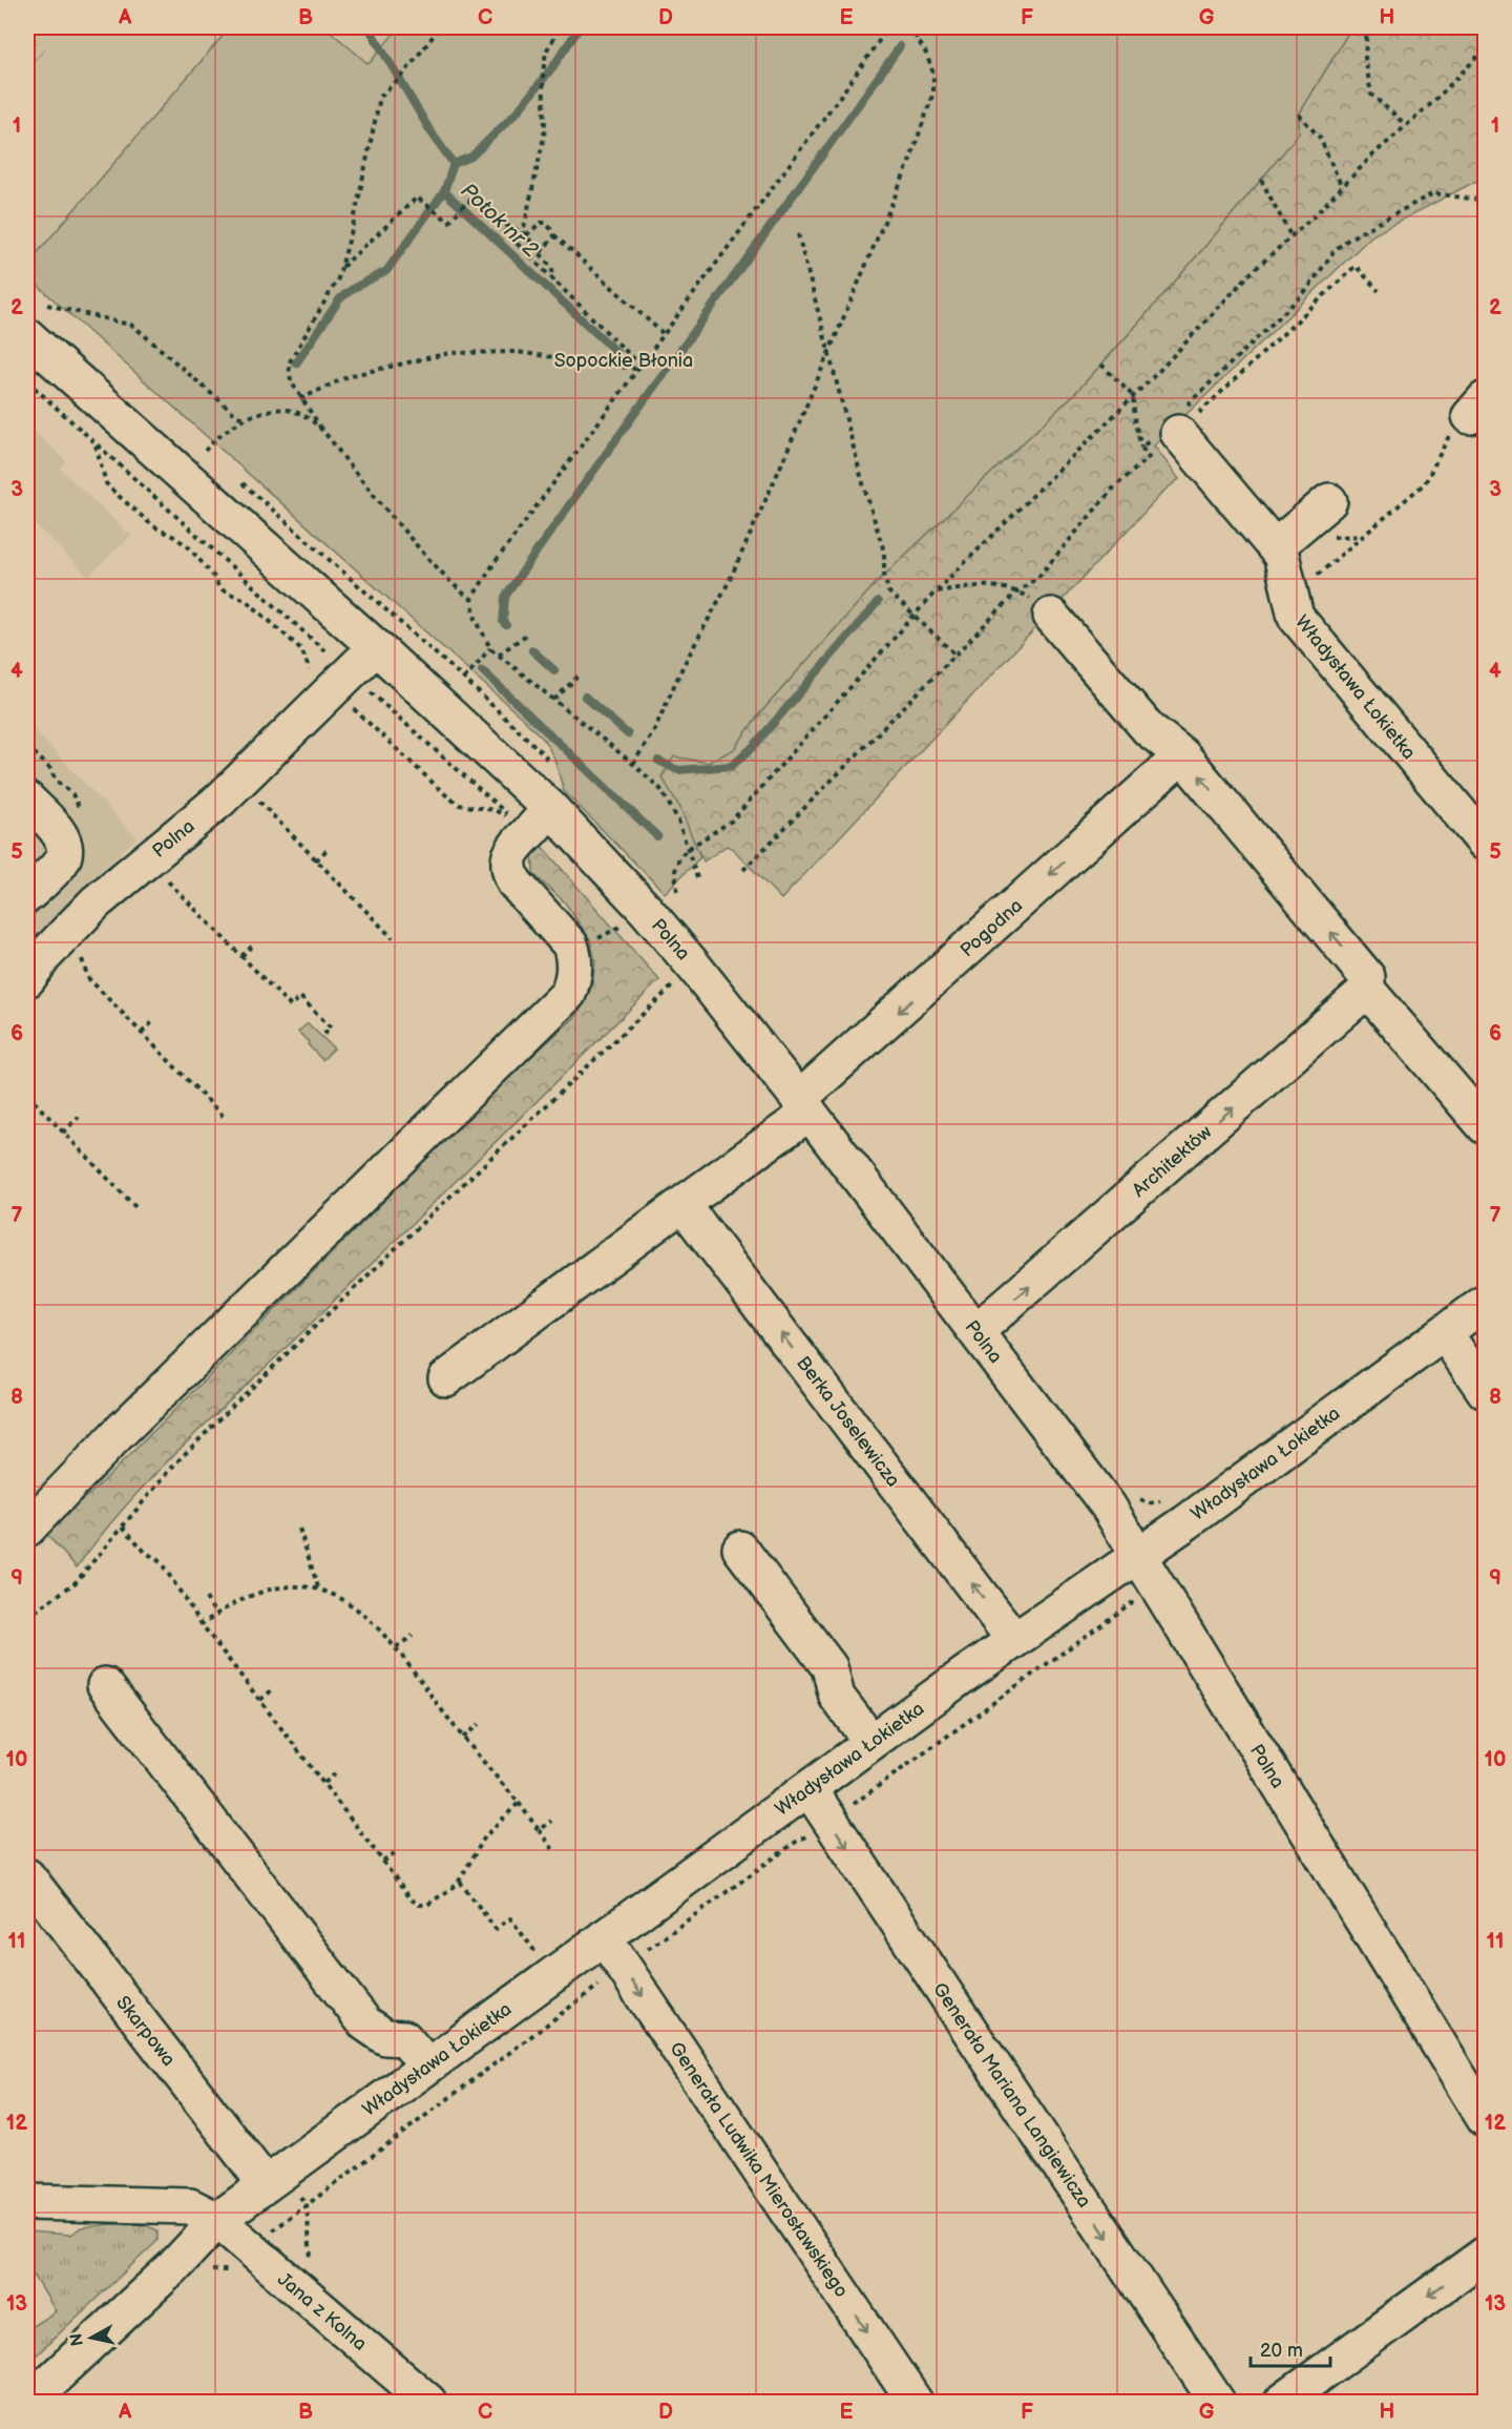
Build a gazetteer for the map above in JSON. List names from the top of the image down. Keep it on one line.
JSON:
{"streets":{"street":["Władysława Łokietka","Polna","Pogodna","Architektów","Berka Joselewicza","Skarpowa","Generała Mariana Langiewicza","Generała Ludwika Mierosławskiego","Jana z Kolna"]},"crossings":[["Władysława Łokietka","Polna"],["Władysława Łokietka","Berka Joselewicza"],["Władysława Łokietka","Skarpowa"],["Władysława Łokietka","Generała Mariana Langiewicza"],["Władysława Łokietka","Generała Ludwika Mierosławskiego"],["Władysława Łokietka","Jana z Kolna"],["Polna","Pogodna"],["Polna","Architektów"]],"one_way":["Pogodna","Architektów","Generała Mariana Langiewicza","Generała Ludwika Mierosławskiego"],"water":["Potok nr 2"],"parks":["Sopockie Błonia"],"scale_bar":"20 m","north":"left","grid":{"columns":["A","B","C","D","E","F","G","H"],"rows":["1","2","3","4","5","6","7","8","9","10","11","12","13"]}}
